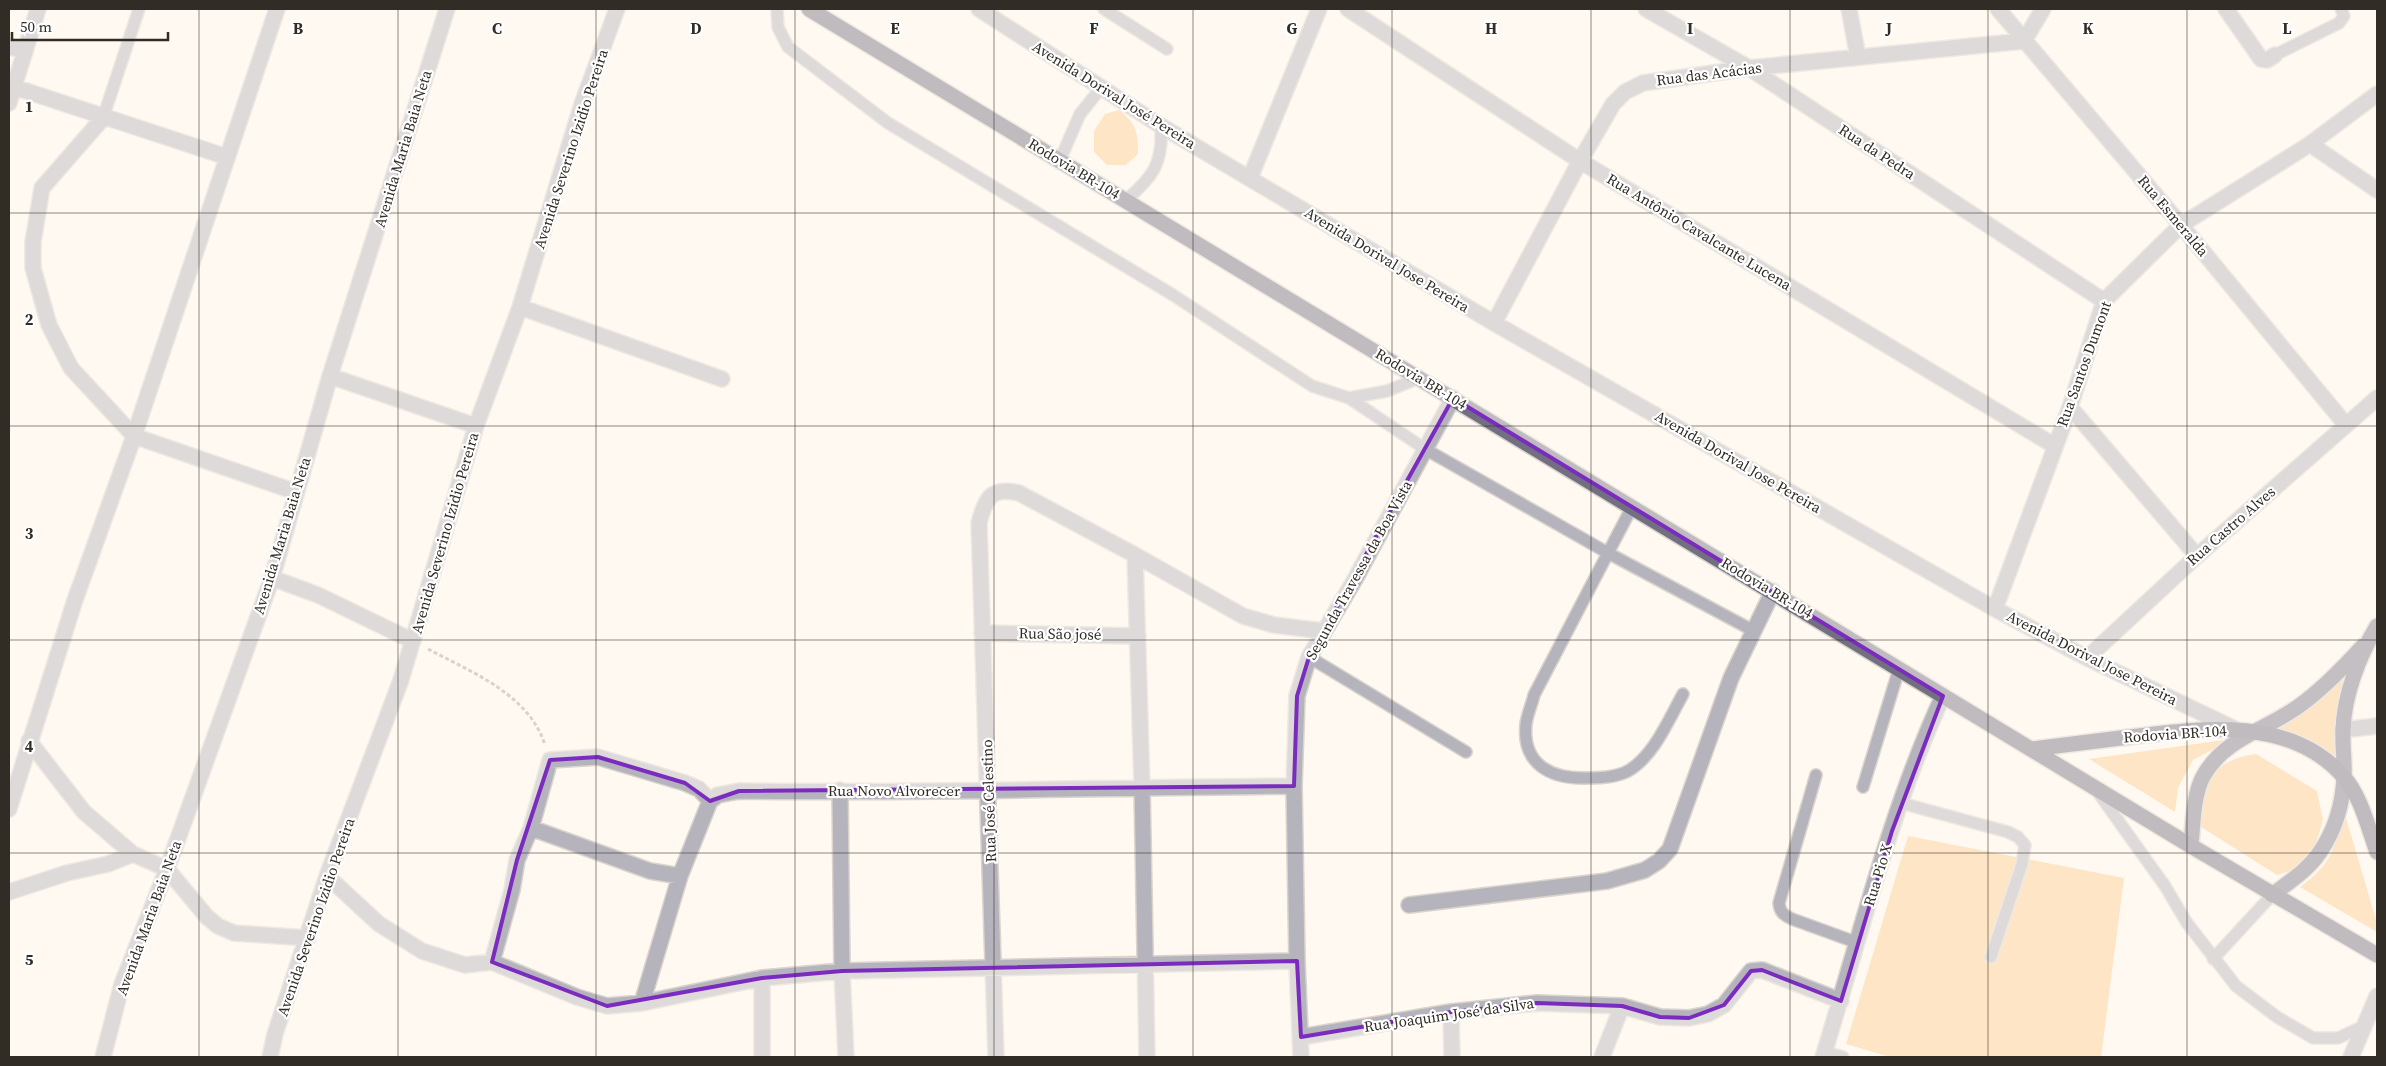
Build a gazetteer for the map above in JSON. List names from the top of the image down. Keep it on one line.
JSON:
{"streets":{"highway":["Rodovia BR-104"],"street":["Rua das Acácias","Avenida Dorival José Pereira","Avenida Maria Baia Neta","Avenida Severino Izidio Pereira","Rua da Pedra","Rua Esmeralda","Rua Antônio Cavalcante Lucena","Avenida Dorival Jose Pereira","Rua Santos Dumont","Rua Castro Alves","Segunda Travessa da Boa Vista","Rua São josé","Rua Novo Alvorecer","Rua José Celestino","Rua Pio X","Rua Joaquim José da Silva"]},"crossings":[["Rua das Acácias","Rua da Pedra"],["Rua das Acácias","Rua Esmeralda"],["Rua das Acácias","Rua Antônio Cavalcante Lucena"],["Rua das Acácias","Avenida Dorival Jose Pereira"],["Avenida Dorival José Pereira","Rodovia BR-104"],["Avenida Dorival José Pereira","Avenida Dorival Jose Pereira"],["Rua da Pedra","Rua Santos Dumont"],["Rodovia BR-104","Avenida Dorival Jose Pereira"],["Rodovia BR-104","Segunda Travessa da Boa Vista"],["Rodovia BR-104","Rua Pio X"],["Rua Esmeralda","Rua Santos Dumont"],["Rua Esmeralda","Rua Castro Alves"],["Rua Antônio Cavalcante Lucena","Rua Santos Dumont"],["Avenida Dorival Jose Pereira","Rua Santos Dumont"],["Avenida Dorival Jose Pereira","Rua Castro Alves"],["Segunda Travessa da Boa Vista","Rua Novo Alvorecer"],["Segunda Travessa da Boa Vista","Rua José Celestino"],["Segunda Travessa da Boa Vista","Rua Joaquim José da Silva"],["Rua São josé","Rua José Celestino"],["Rua Novo Alvorecer","Rua José Celestino"],["Rua Pio X","Rua Joaquim José da Silva"]],"scale_bar":"50 m","grid":{"columns":["B","C","D","E","F","G","H","I","J","K","L"],"rows":["1","2","3","4","5"]}}
